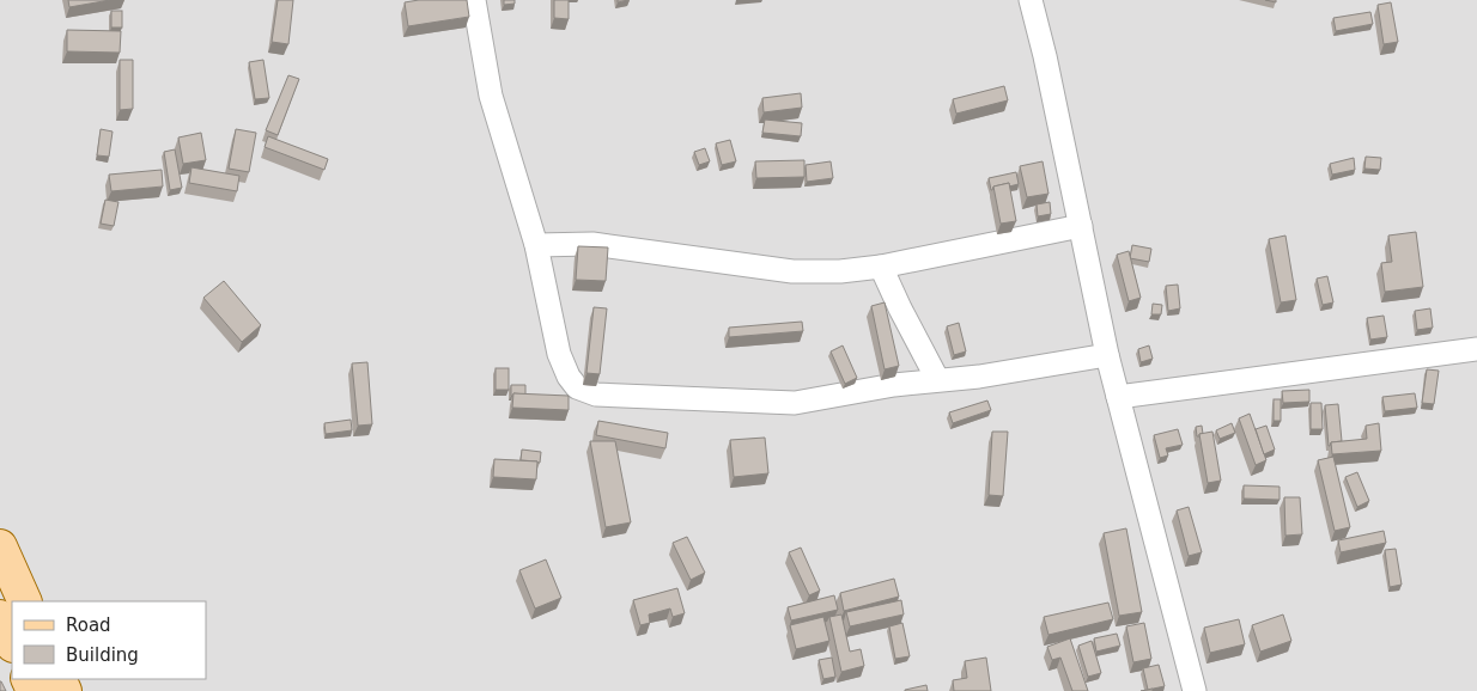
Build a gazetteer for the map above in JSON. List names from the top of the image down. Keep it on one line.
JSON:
{"legend":["Road","Building"]}
